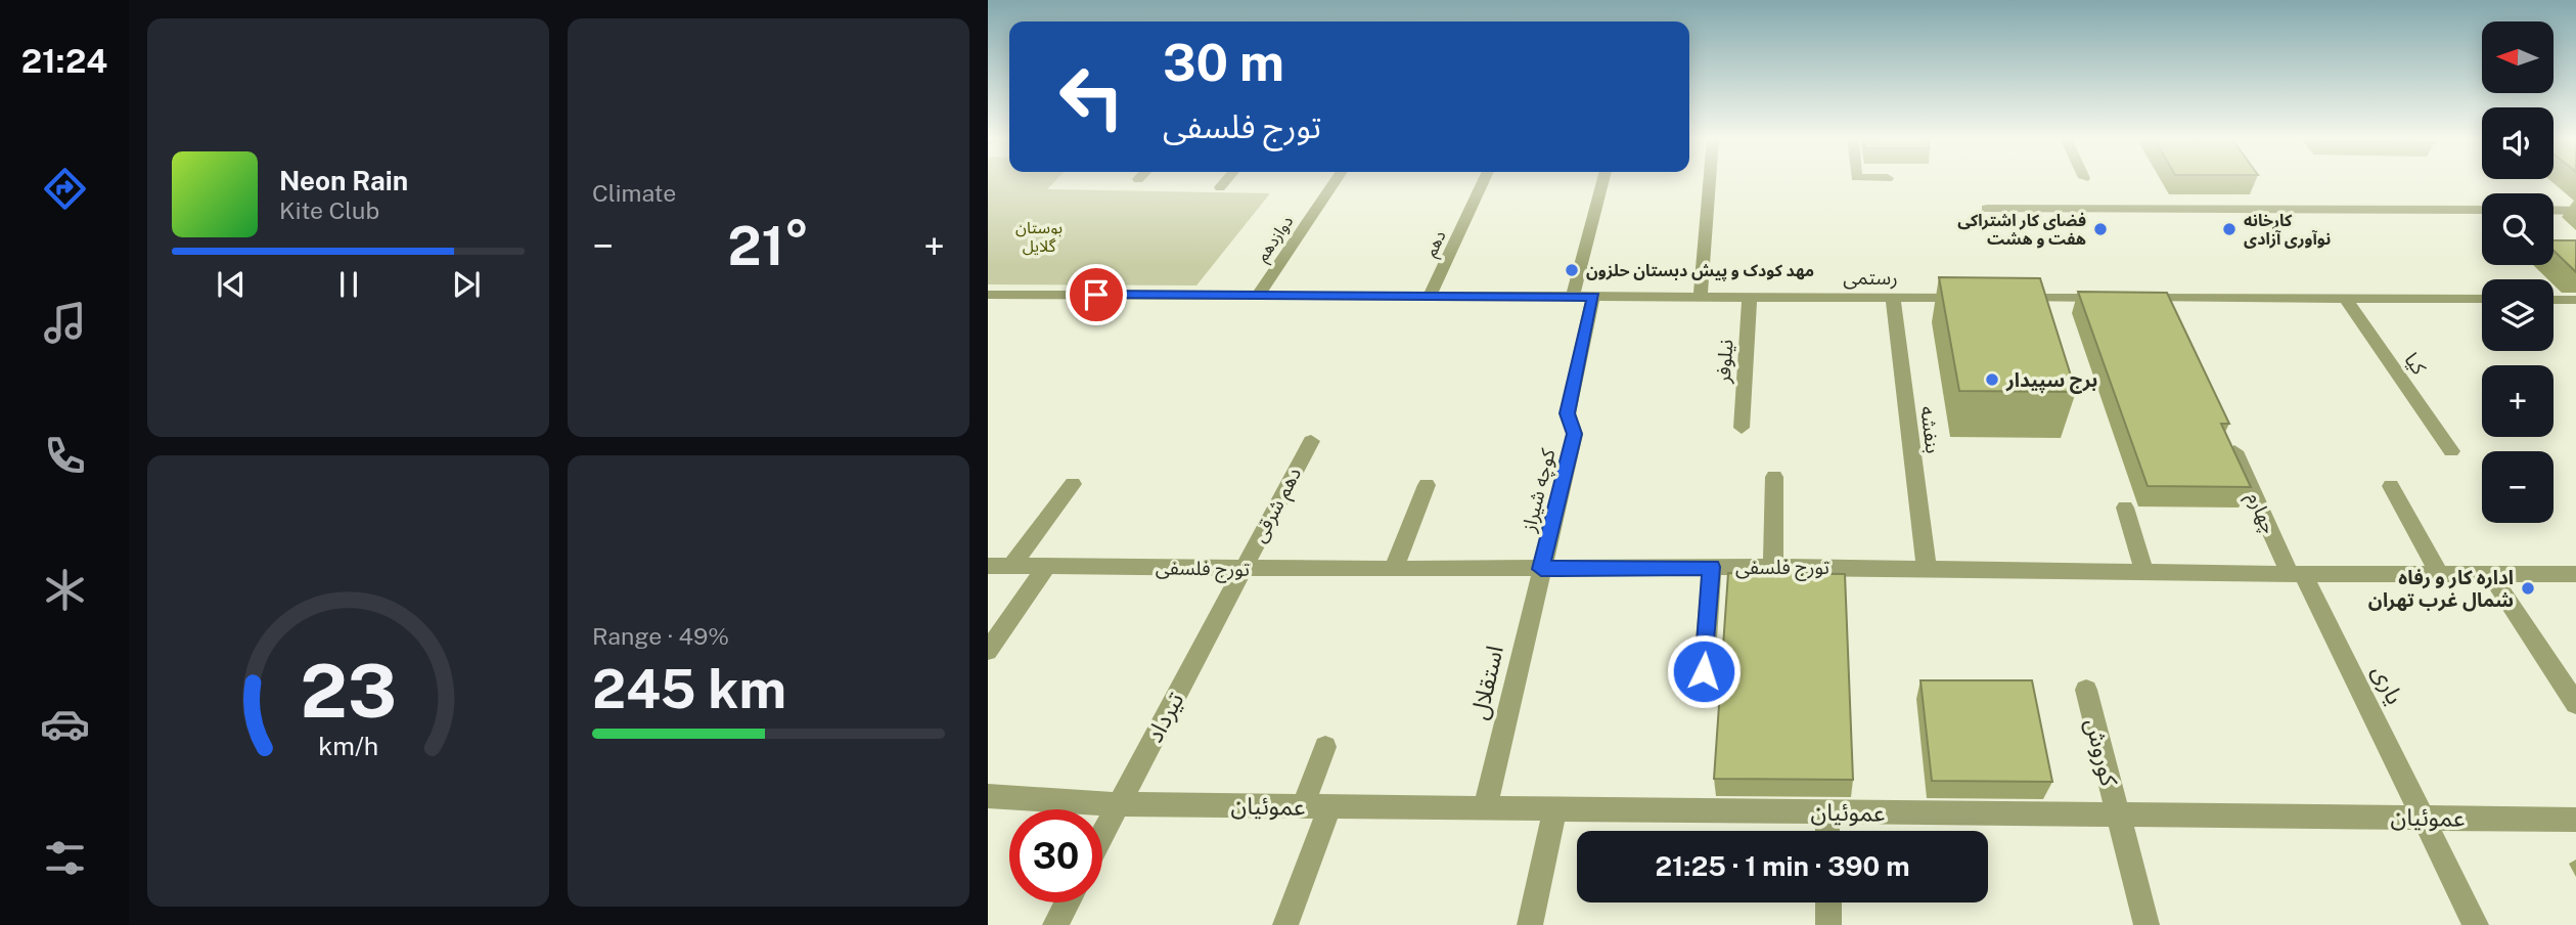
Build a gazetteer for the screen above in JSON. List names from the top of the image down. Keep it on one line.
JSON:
{"streets":{"street":["دوازدهم","دهم","رستمی","نیلوفر","کیا","بنفشه","کوچه شیراز","دهم شرقی","چهارم","تورج فلسفی","استقلال","یاری","تیرداد","کوروش","عموئیان"]},"crossings":[["دوازدهم","رستمی"],["دهم","رستمی"],["رستمی","نیلوفر"],["رستمی","بنفشه"],["رستمی","کوچه شیراز"],["بنفشه","تورج فلسفی"],["کوچه شیراز","تورج فلسفی"],["کوچه شیراز","استقلال"],["دهم شرقی","تورج فلسفی"],["دهم شرقی","تیرداد"],["چهارم","تورج فلسفی"],["چهارم","یاری"],["تورج فلسفی","استقلال"],["تورج فلسفی","یاری"],["تورج فلسفی","تیرداد"],["استقلال","عموئیان"],["یاری","عموئیان"],["تیرداد","عموئیان"],["کوروش","عموئیان"]],"parks":["بوستان گلایل"],"places":["فضای کار اشتراکی هفت و هشت","کارخانه نوآوری آزادی","مهد کودک و پیش دبستان حلزون","برج سپیدار","اداره کار و رفاه شمال غرب تهران"],"north":"left","page":{"tabs":"21:24","tile":["Climate",["Range · 49%","245 km"]],"map_buttons":["+","−"],"turn":["30 m","تورج فلسفی"],"song":["Neon Rain","Kite Club"],"heat":["−","21°","+"],"limit":"30","trip":"21:25 · 1 min · 390 m","gauge":["23","km/h"]}}
